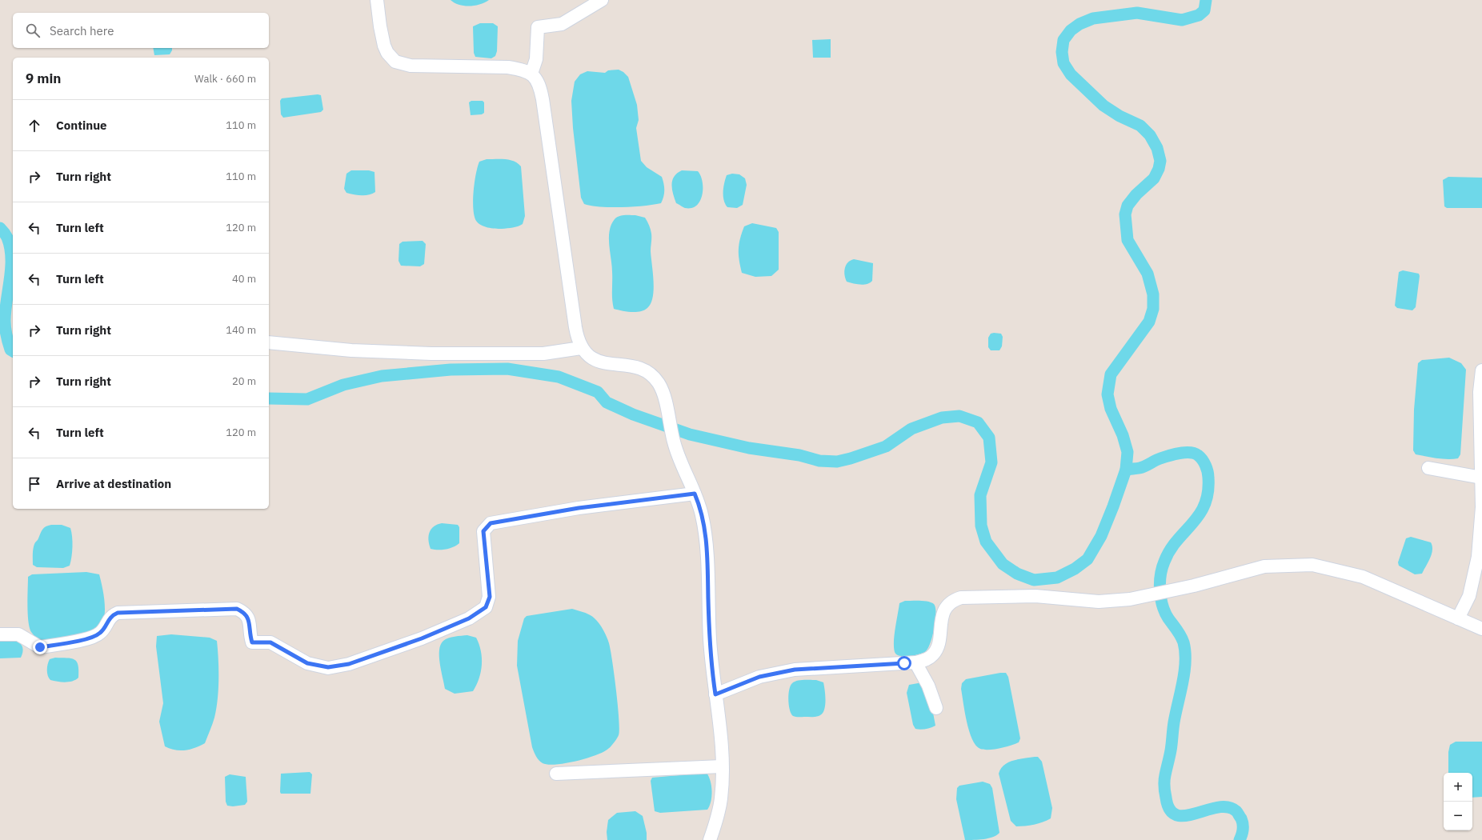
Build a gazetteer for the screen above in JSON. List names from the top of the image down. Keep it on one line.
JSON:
{"page":{"search":"Search here","heading":["9 min","Walk · 660 m"],"list":[["Continue","110 m"],["Turn right","110 m"],["Turn left","120 m"],["Turn left","40 m"],["Turn right","140 m"],["Turn right","20 m"],["Turn left","120 m"],"Arrive at destination"],"map_buttons":["+","−"]}}
